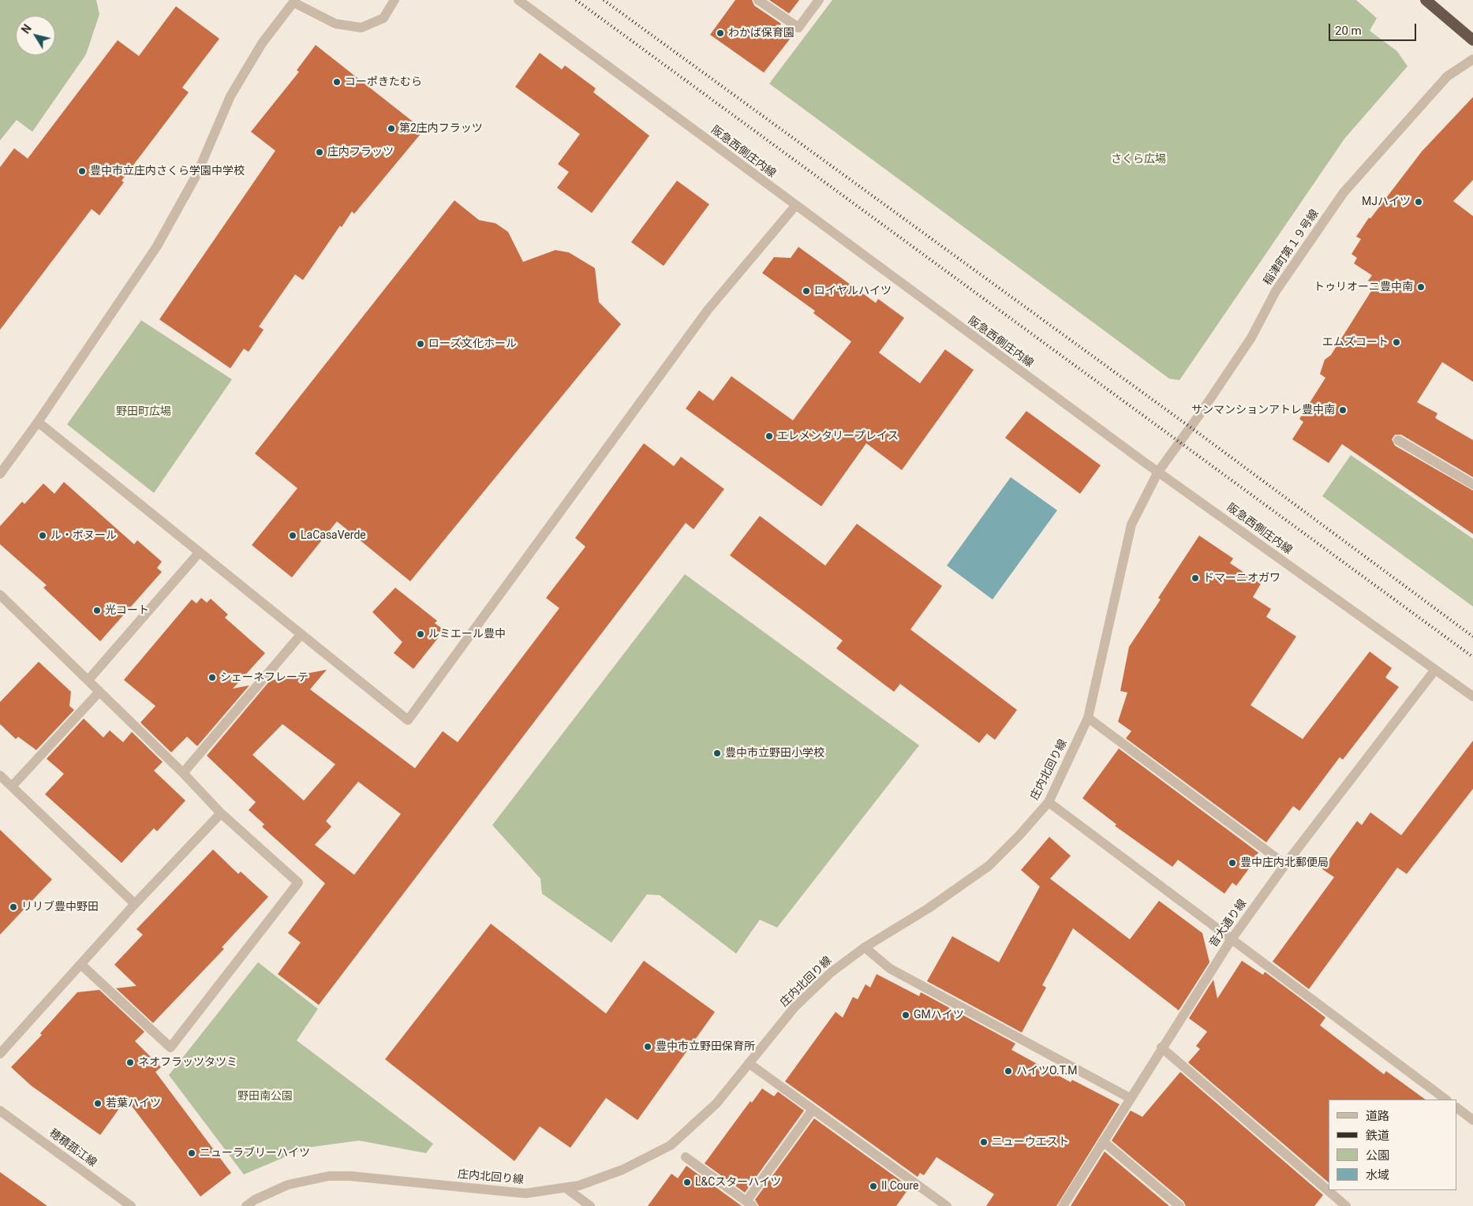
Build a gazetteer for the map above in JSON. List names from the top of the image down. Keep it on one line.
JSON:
{"streets":{"street":["阪急西側庄内線","稲津町第１９号線","庄内北回り線","音大通り線","穂積菰江線"]},"crossings":[["阪急西側庄内線","稲津町第１９号線"],["阪急西側庄内線","庄内北回り線"],["阪急西側庄内線","音大通り線"],["稲津町第１９号線","庄内北回り線"]],"parks":["さくら広場","野田町広場","野田南公園"],"places":["わかば保育園","コーポきたむら","第2庄内フラッツ","庄内フラッツ","豊中市立庄内さくら学園中学校","MJハイツ","トゥリオーニ豊中南","ロイヤルハイツ","エムズコート","ローズ文化ホール","サンマンションアトレ豊中南","エレメンタリープレイス","ル・ボヌール","LaCasaVerde","ドマーニオガワ","光コート","ルミエール豊中","シェーネフレーテ","豊中市立野田小学校","豊中庄内北郵便局","リリブ豊中野田","GMハイツ","豊中市立野田保育所","ネオフラッツタツミ","ハイツO.T.M","若葉ハイツ","ニューウエスト","ニューラブリーハイツ","L&Cスターハイツ","Il Coure"],"legend":["道路","鉄道","公園","水域"],"scale_bar":"20 m","north":"top left"}
